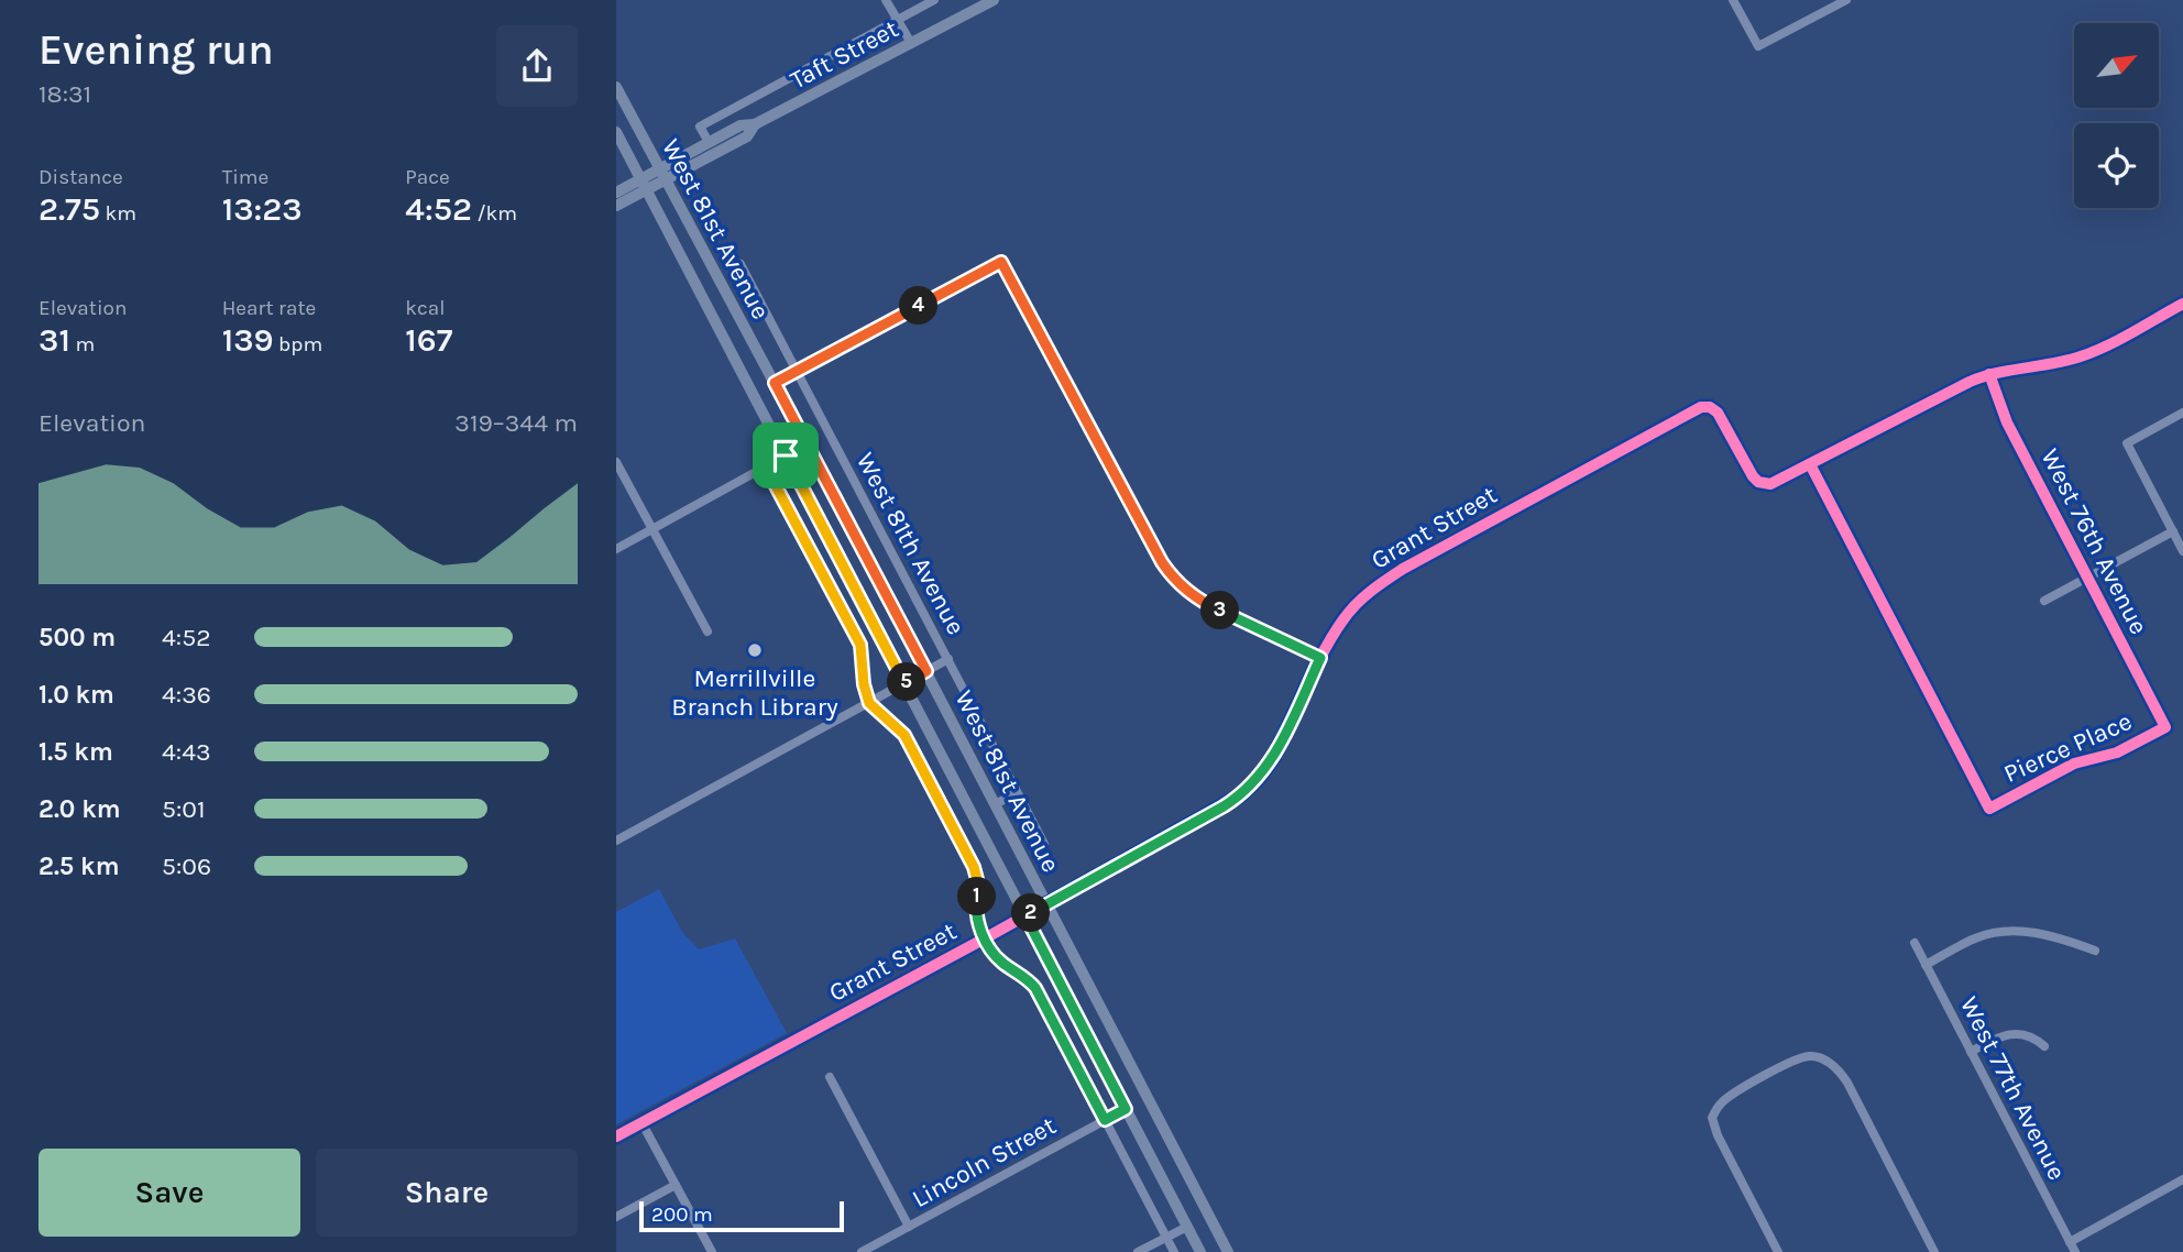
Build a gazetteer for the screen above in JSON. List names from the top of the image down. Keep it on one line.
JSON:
{"streets":{"main road":["Taft Street","West 81st Avenue"],"street":["Grant Street","West 76th Avenue","West 81th Avenue","Pierce Place","West 77th Avenue","Lincoln Street"]},"crossings":[["Taft Street","West 81st Avenue"],["West 81st Avenue","Grant Street"],["West 81st Avenue","Lincoln Street"],["Grant Street","West 76th Avenue"],["Grant Street","Pierce Place"],["West 76th Avenue","Pierce Place"]],"places":["Merrillville Branch Library"],"scale_bar":"200 m","north":"top right","page":{"heading":["Evening run","18:31"],"stats":[["Distance","2.75 km"],["Time","13:23"],["Pace","4:52 /km"],["Elevation","31 m"],["Heart rate","139 bpm"],["kcal","167"]],"pins":["4","3","5","1","2"],"chart":["Elevation","319–344 m"],"list":[{"name":"500 m","note":"4:52"},{"name":"1.0 km","note":"4:36"},{"name":"1.5 km","note":"4:43"},{"name":"2.0 km","note":"5:01"},{"name":"2.5 km","note":"5:06"}],"buttons":["Save","Share"],"scale":"200 m"}}
